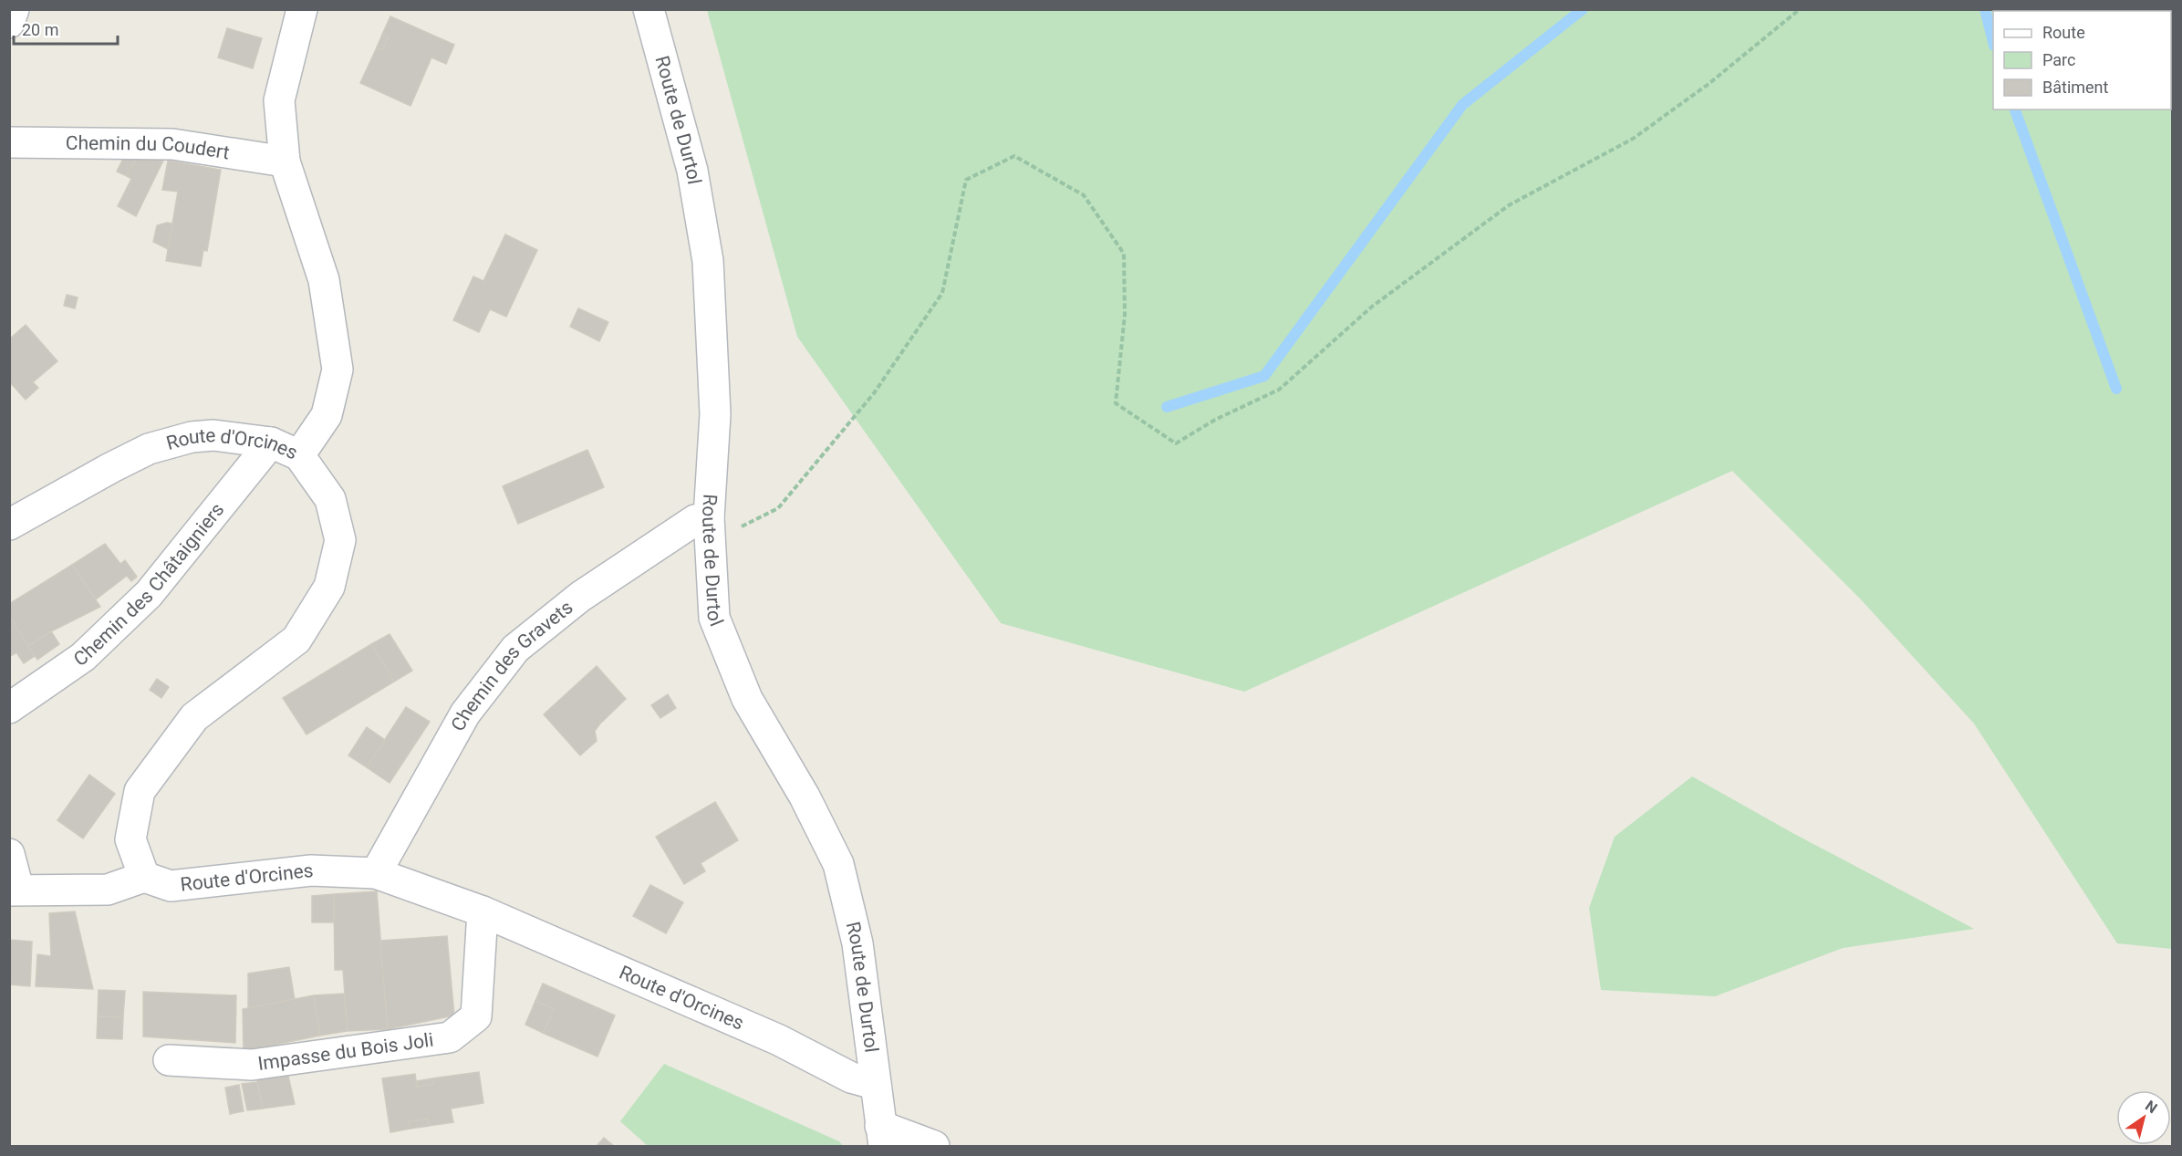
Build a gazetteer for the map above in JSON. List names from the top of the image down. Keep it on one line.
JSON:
{"streets":{"street":["Route de Durtol","Chemin du Coudert","Route d'Orcines","Chemin des Châtaigniers","Chemin des Gravets","Impasse du Bois Joli"]},"crossings":[["Route de Durtol","Route d'Orcines"],["Route de Durtol","Chemin des Gravets"],["Route d'Orcines","Chemin des Châtaigniers"],["Route d'Orcines","Chemin des Gravets"],["Route d'Orcines","Impasse du Bois Joli"]],"legend":["Route","Parc","Bâtiment"],"scale_bar":"20 m","north":"top right"}
